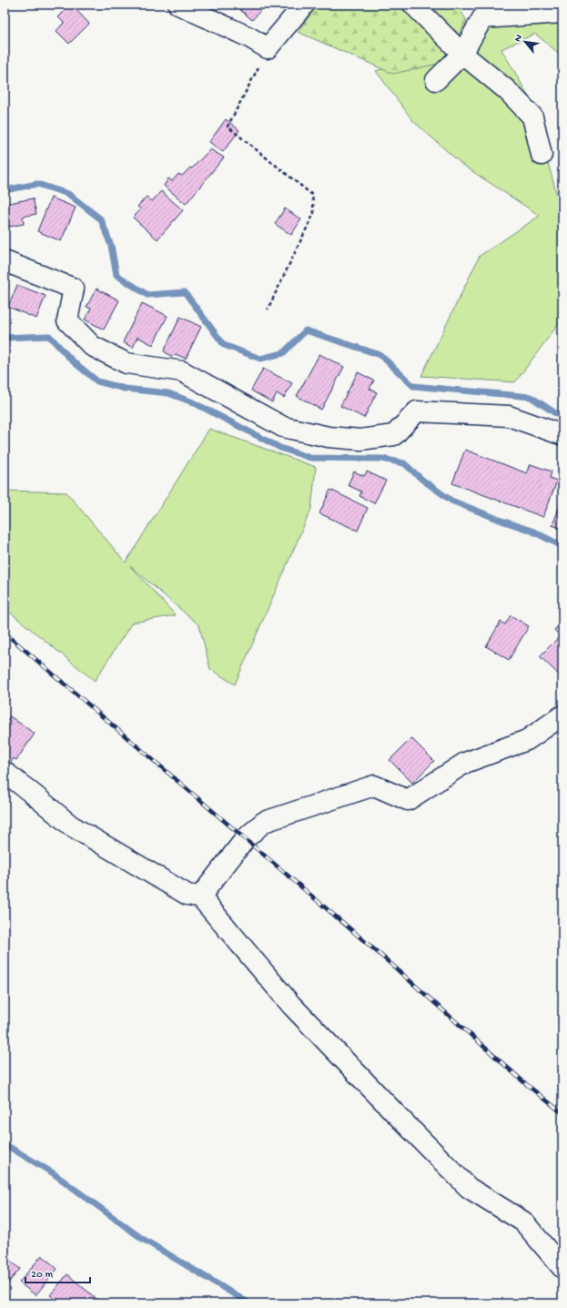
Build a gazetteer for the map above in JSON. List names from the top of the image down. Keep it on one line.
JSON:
{"scale_bar":"20 m","north":"top left"}
